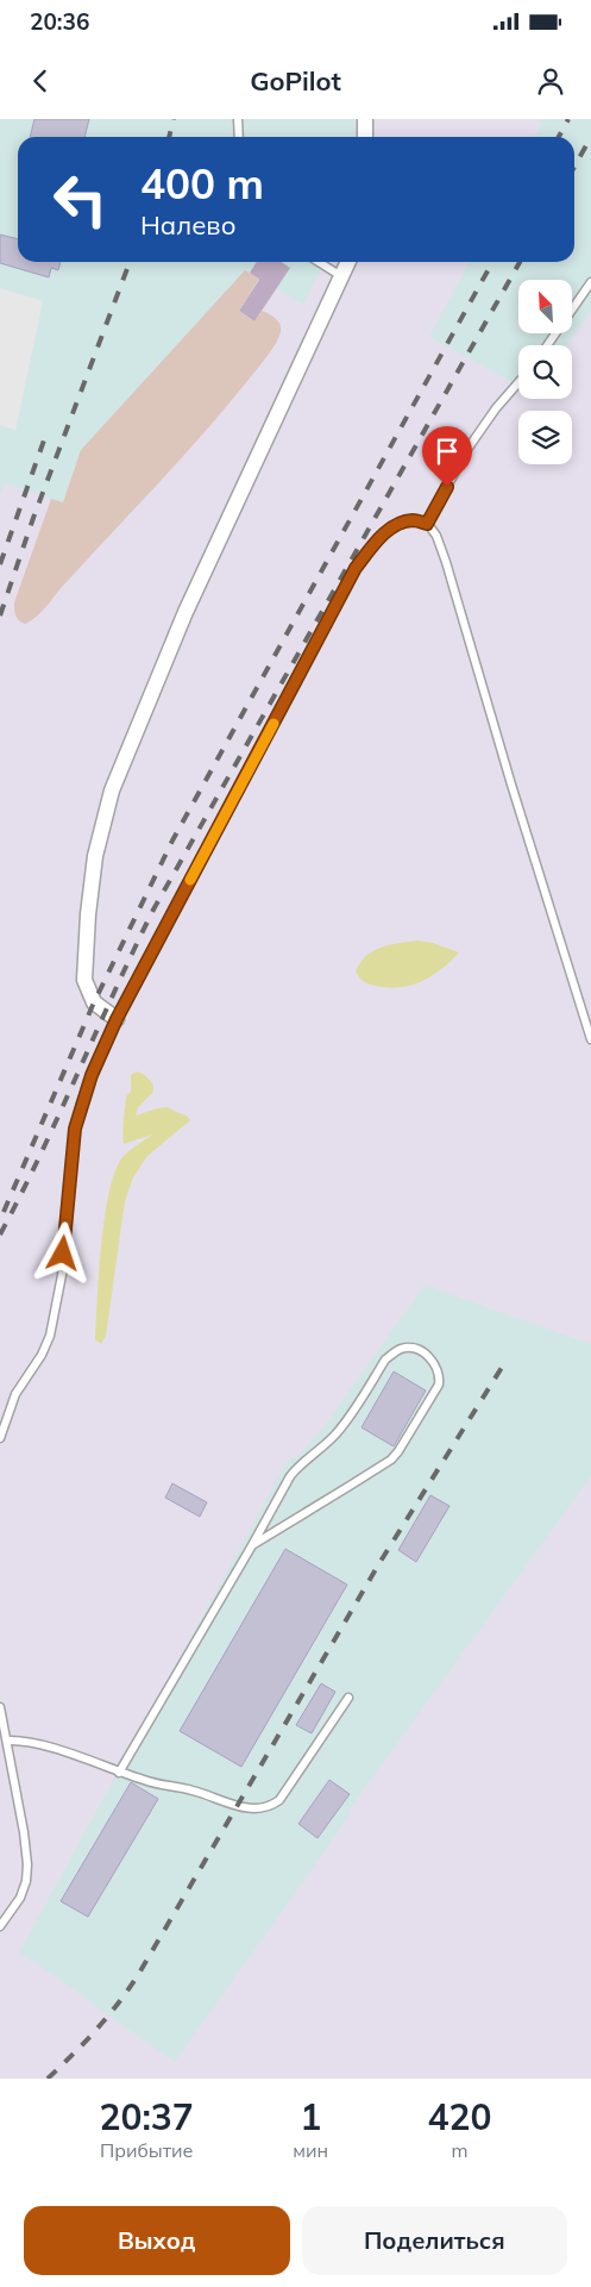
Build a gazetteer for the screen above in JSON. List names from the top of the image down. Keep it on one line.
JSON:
{"north":"top left","page":{"status":"20:36","header":"GoPilot","turn":["400 m","Налево"],"eta":["20:37","Прибытие","1","мин","420","m"],"buttons":["Выход","Поделиться"]}}
